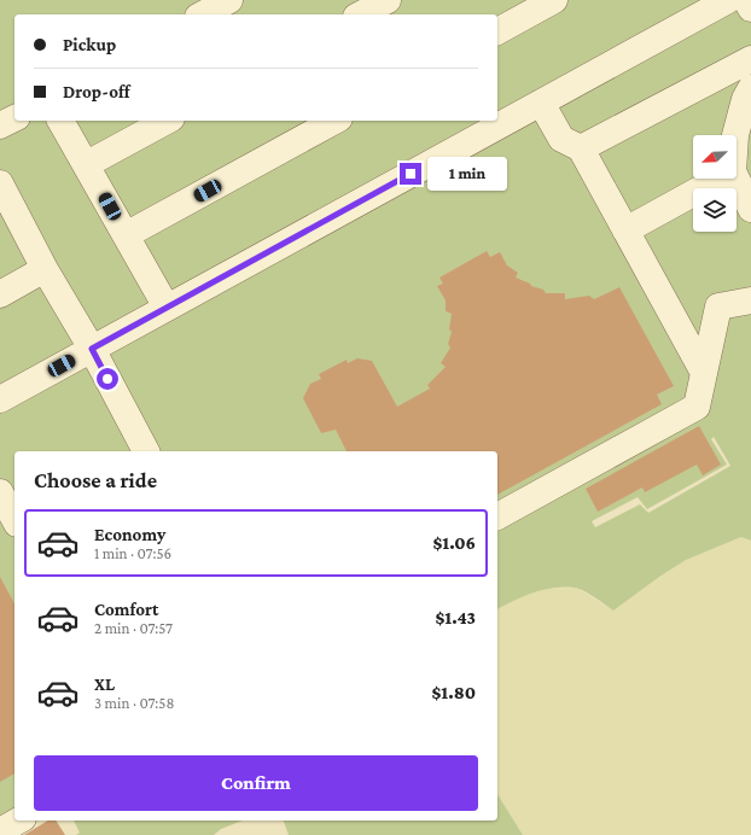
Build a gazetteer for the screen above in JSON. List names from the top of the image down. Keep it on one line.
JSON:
{"north":"bottom left","page":{"banner":["Pickup","Drop-off"],"bubble":"1 min","heading":"Choose a ride","list":[{"name":"Economy","note":"1 min · 07:56","value":"$1.06"},{"name":"Comfort","note":"2 min · 07:57","value":"$1.43"},{"name":"XL","note":"3 min · 07:58","value":"$1.80"}],"buttons":"Confirm"}}
